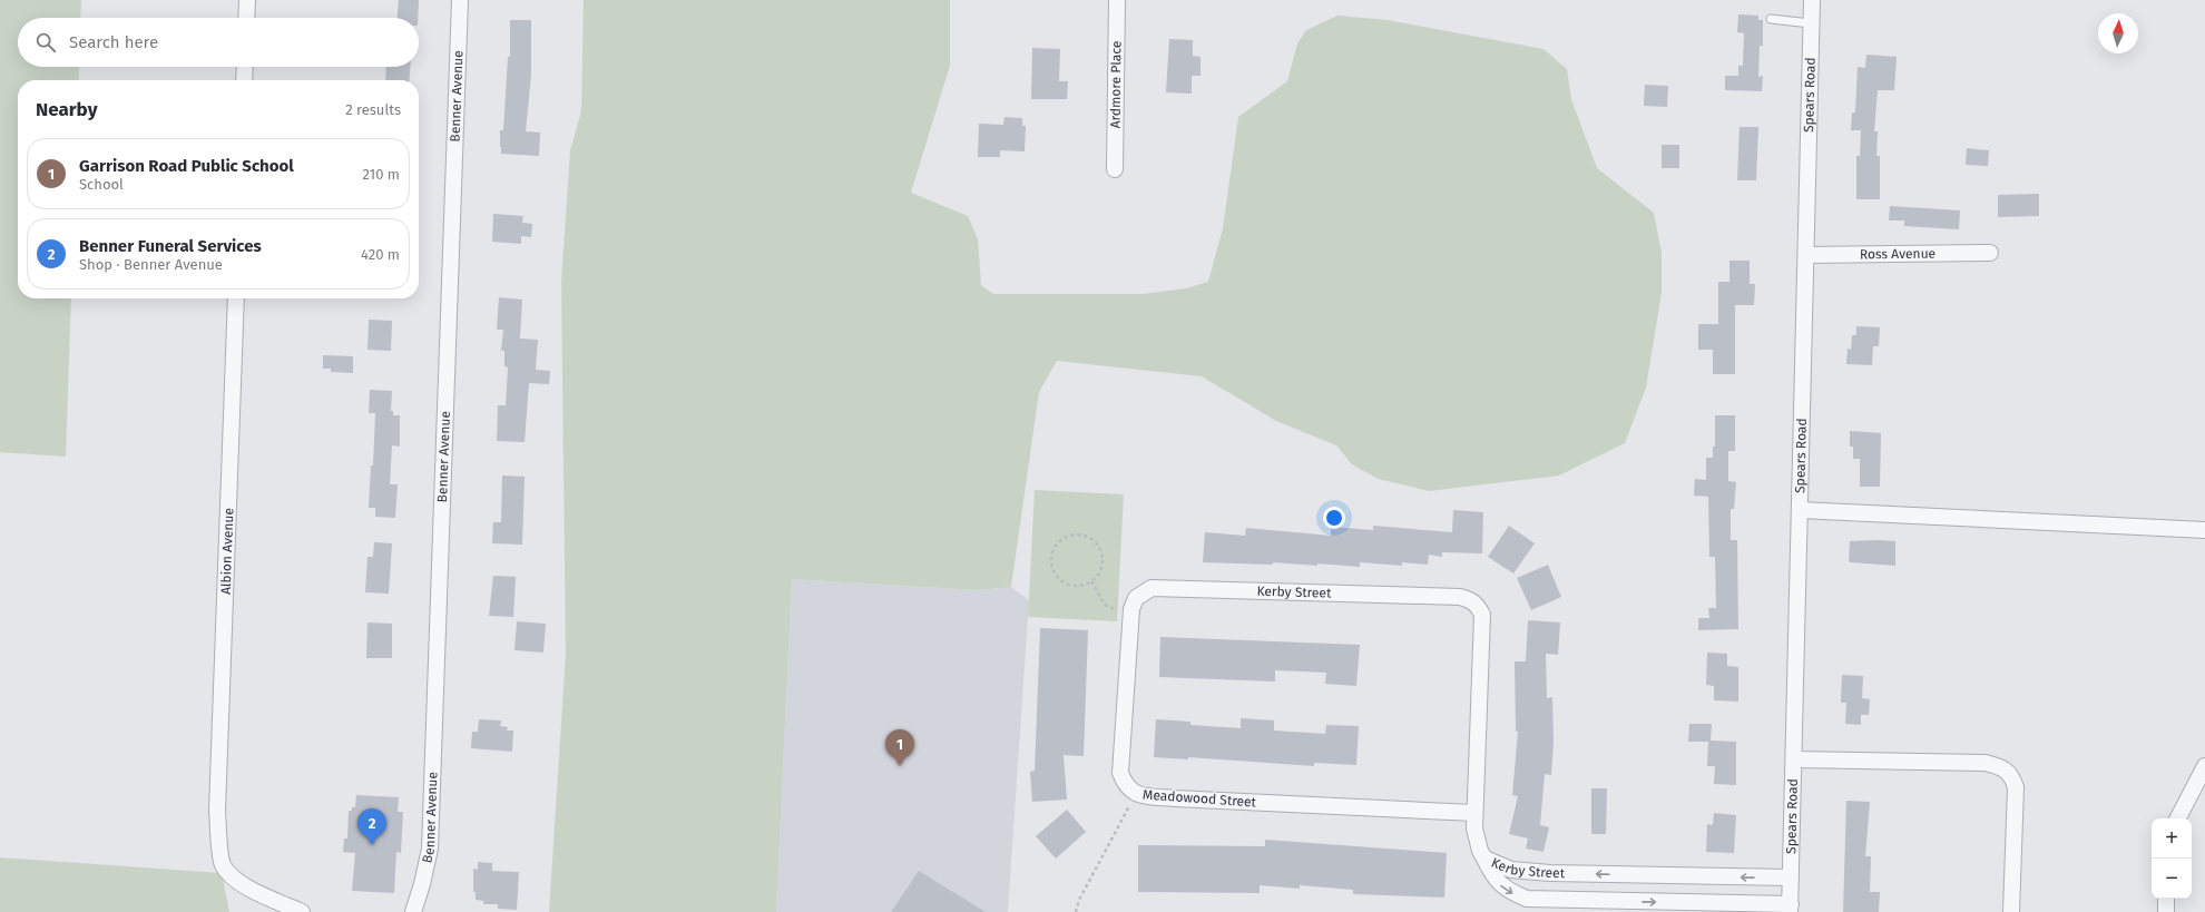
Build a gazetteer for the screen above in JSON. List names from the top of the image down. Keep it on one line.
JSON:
{"streets":{"street":["Ardmore Place","Spears Road","Benner Avenue","Ross Avenue","Albion Avenue","Kerby Street","Meadowood Street"]},"crossings":[["Spears Road","Ross Avenue"],["Spears Road","Kerby Street"],["Kerby Street","Meadowood Street"]],"north":"top","page":{"search":"Search here","heading":["Nearby","2 results"],"list":[{"mark":"1","name":"Garrison Road Public School","note":"School","value":"210 m"},{"mark":"2","name":"Benner Funeral Services","note":"Shop · Benner Avenue","value":"420 m"}],"pins":["1","2"],"map_buttons":["+","−"]}}
